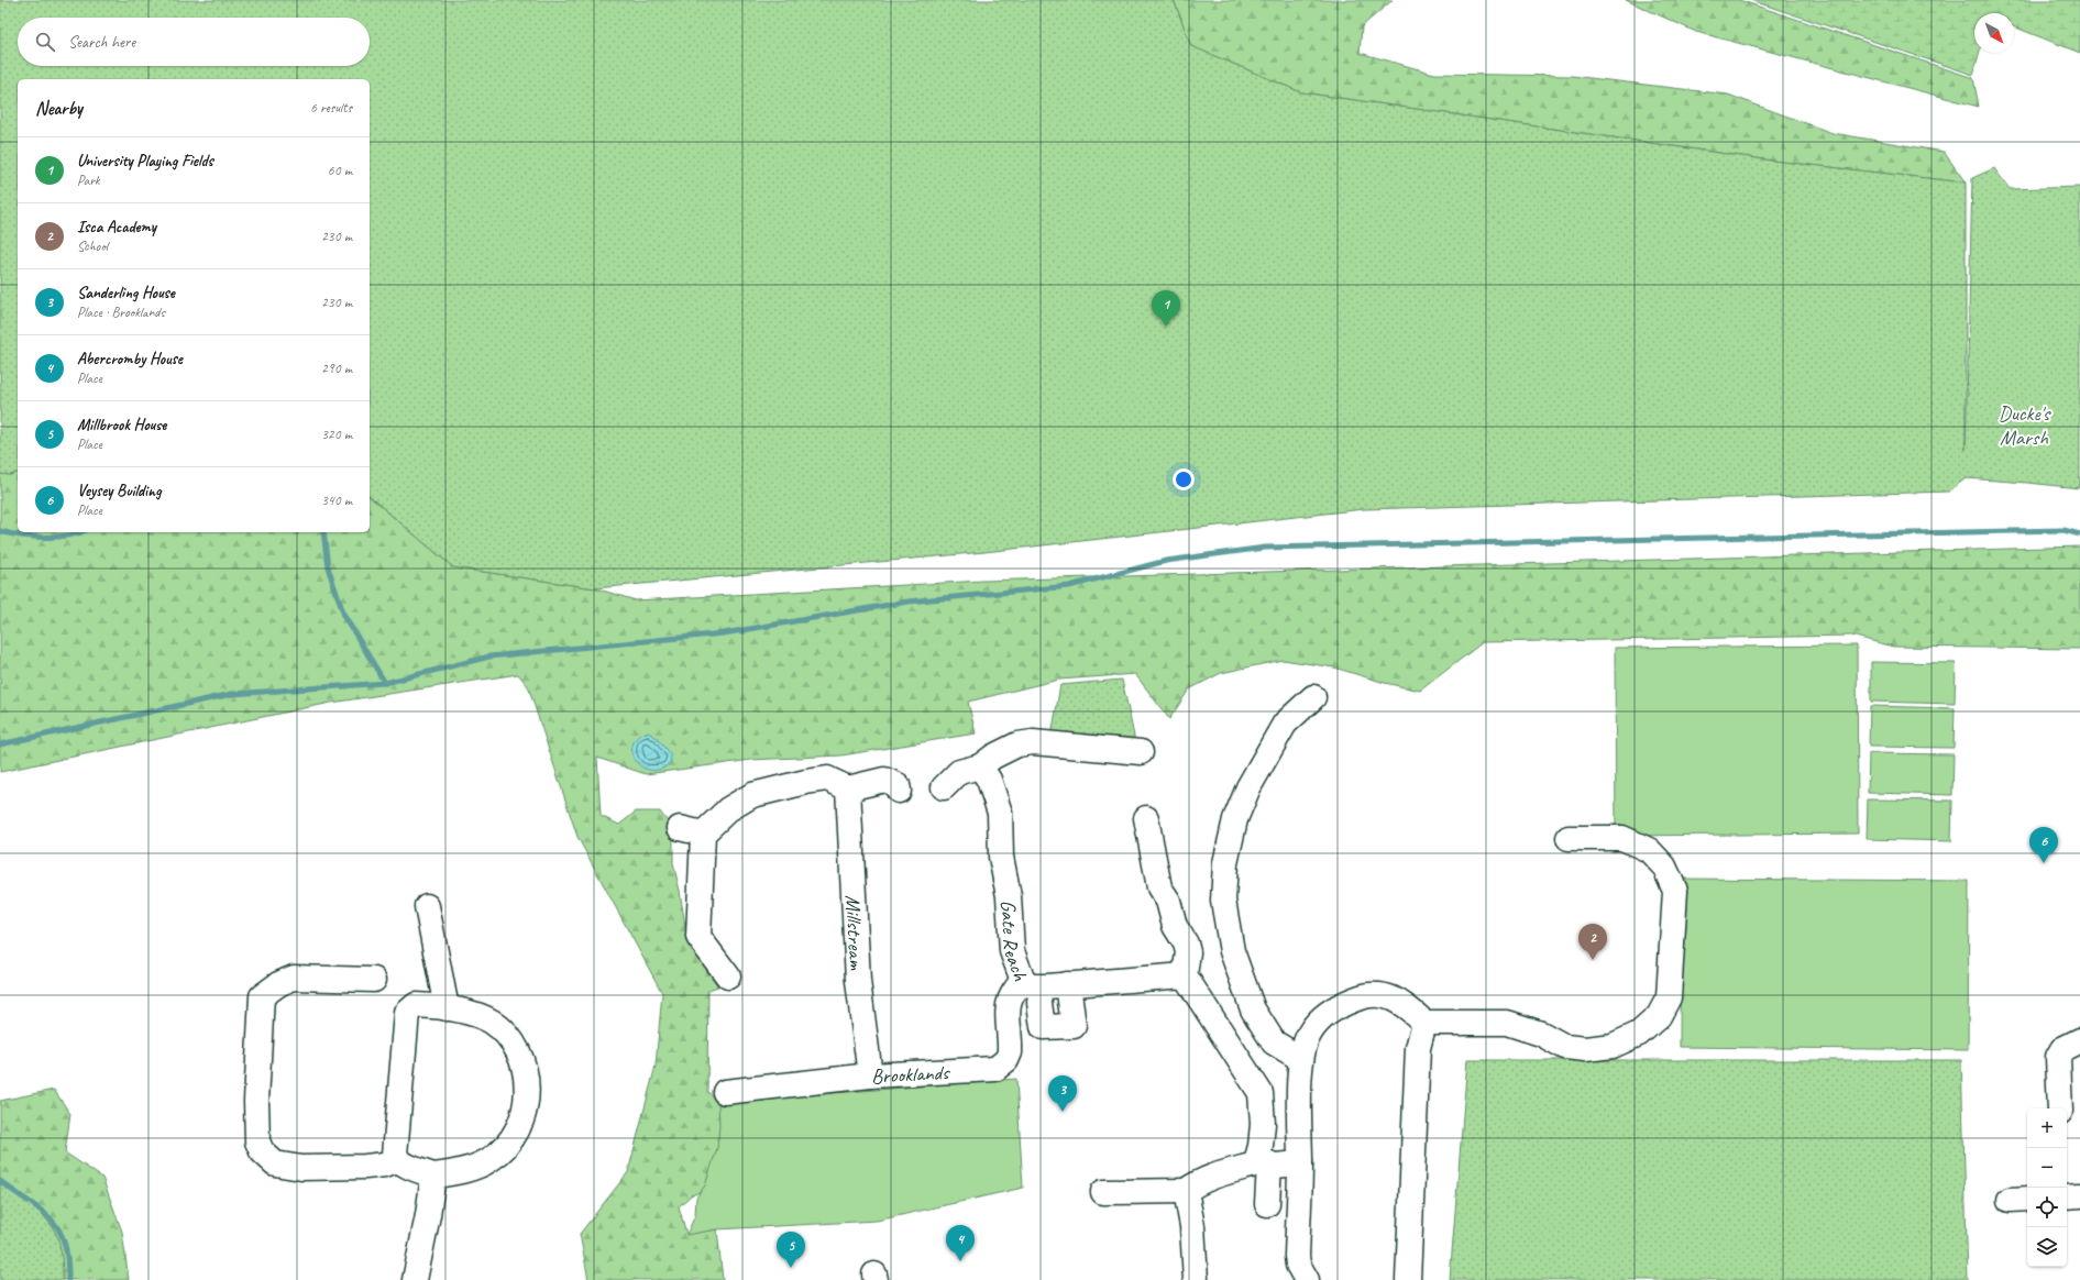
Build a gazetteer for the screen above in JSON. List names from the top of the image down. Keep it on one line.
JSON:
{"streets":{"street":["Millstream","Gate Reach","Brooklands"]},"crossings":[["Millstream","Brooklands"],["Gate Reach","Brooklands"]],"parks":["Ducke's Marsh"],"north":"bottom right","page":{"search":"Search here","heading":["Nearby","6 results"],"list":[{"mark":"1","name":"University Playing Fields","note":"Park","value":"60 m"},{"mark":"2","name":"Isca Academy","note":"School","value":"230 m"},{"mark":"3","name":"Sanderling House","note":"Place · Brooklands","value":"230 m"},{"mark":"4","name":"Abercromby House","note":"Place","value":"290 m"},{"mark":"5","name":"Millbrook House","note":"Place","value":"320 m"},{"mark":"6","name":"Veysey Building","note":"Place","value":"340 m"}],"pins":["1","6","2","3","4","5"],"map_buttons":["+","−"]}}
